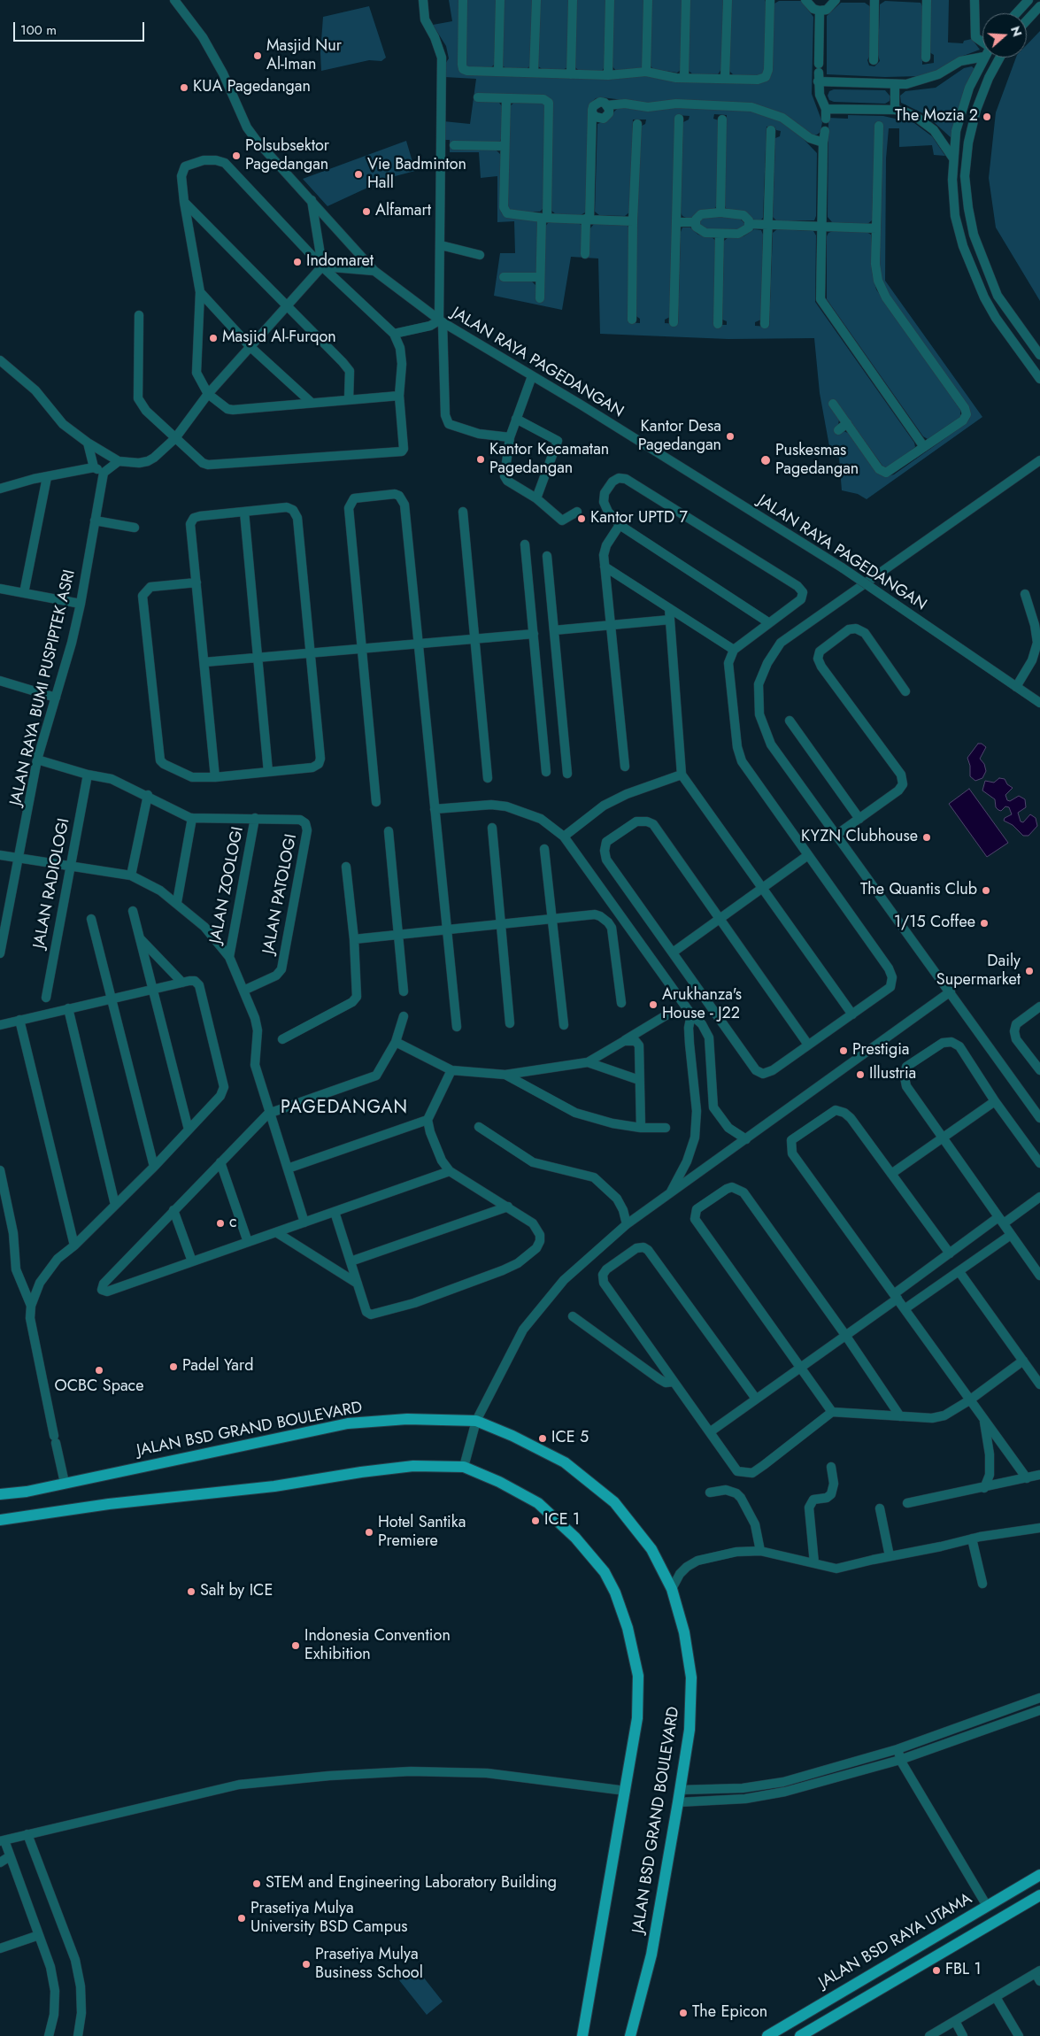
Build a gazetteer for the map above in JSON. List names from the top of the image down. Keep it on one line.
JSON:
{"streets":{"main road":["JALAN BSD GRAND BOULEVARD","JALAN BSD RAYA UTAMA"],"street":["JALAN RAYA PAGEDANGAN","JALAN RAYA BUMI PUSPIPTEK ASRI","JALAN RADIOLOGI","JALAN ZOOLOGI","JALAN PATOLOGI"]},"crossings":[["JALAN RAYA BUMI PUSPIPTEK ASRI","JALAN PATOLOGI"],["JALAN RADIOLOGI","JALAN PATOLOGI"],["JALAN ZOOLOGI","JALAN PATOLOGI"]],"districts":["PAGEDANGAN"],"places":["Masjid Nur Al-Iman","KUA Pagedangan","The Mozia 2","Polsubsektor Pagedangan","Vie Badminton Hall","Alfamart","Indomaret","Masjid Al-Furqon","Kantor Desa Pagedangan","Kantor Kecamatan Pagedangan","Puskesmas Pagedangan","Kantor UPTD 7","KYZN Clubhouse","The Quantis Club","1/15 Coffee","Daily Supermarket","Arukhanza's House - J22","Prestigia","Illustria","c","Padel Yard","OCBC Space","ICE 5","ICE 1","Hotel Santika Premiere","Salt by ICE","Indonesia Convention Exhibition","STEM and Engineering Laboratory Building","Prasetiya Mulya University BSD Campus","Prasetiya Mulya Business School","FBL 1","The Epicon"],"scale_bar":"100 m","north":"right"}
